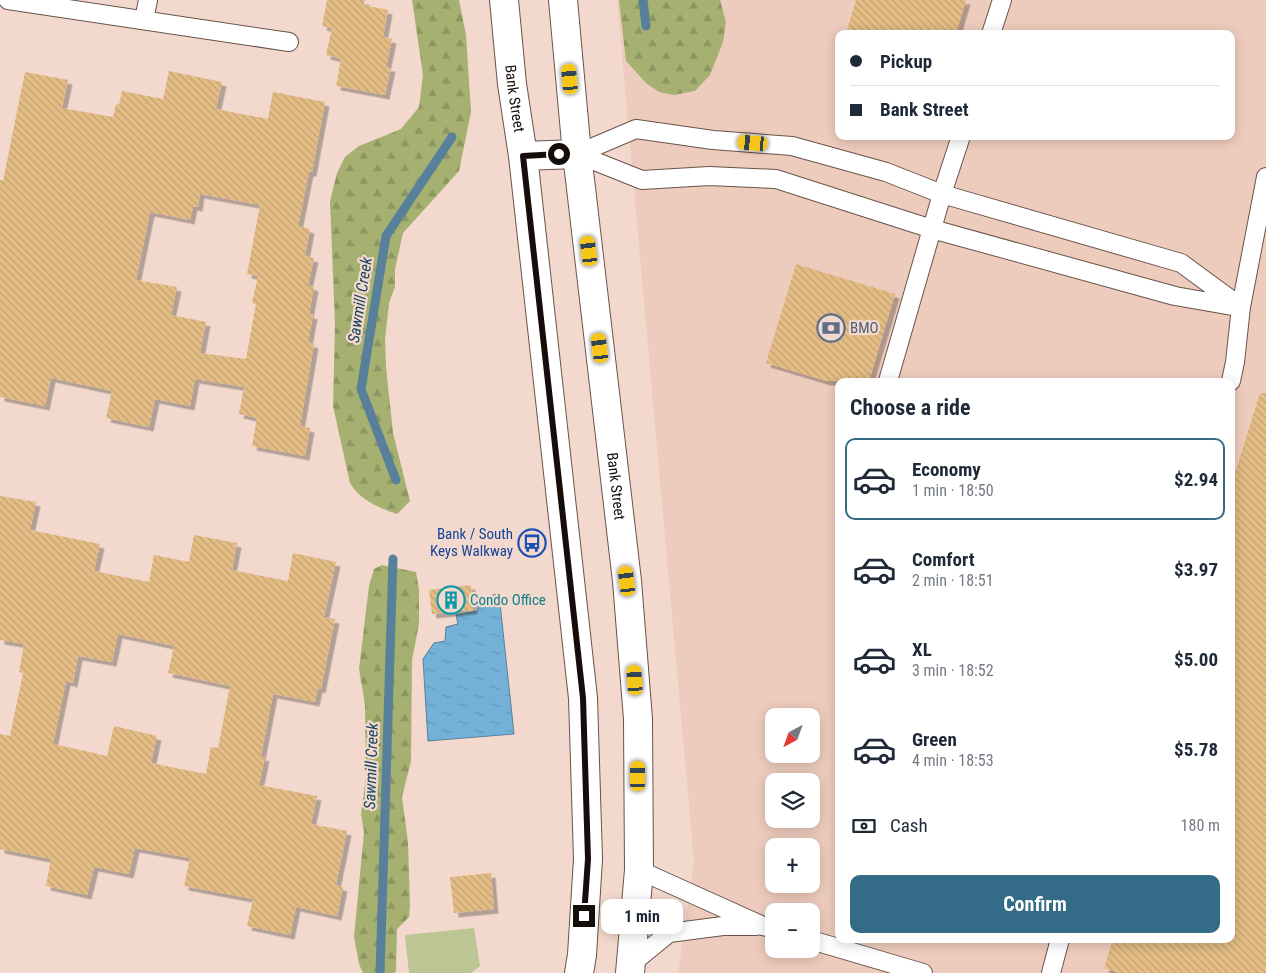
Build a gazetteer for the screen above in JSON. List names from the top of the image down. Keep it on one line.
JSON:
{"streets":{"main road":["Bank Street"]},"water":["Sawmill Creek"],"places":{"bank":["BMO"],"bus stop":["Bank / South Keys Walkway"],"building":["Condo Office"]},"north":"bottom left","page":{"banner":["Pickup","Bank Street"],"heading":"Choose a ride","list":[{"name":"Economy","note":"1 min · 18:50","value":"$2.94"},{"name":"Comfort","note":"2 min · 18:51","value":"$3.97"},{"name":"XL","note":"3 min · 18:52","value":"$5.00"},{"name":"Green","note":"4 min · 18:53","value":"$5.78"}],"map_buttons":["+","−"],"pay":["Cash","180 m"],"buttons":"Confirm","bubble":"1 min"}}
